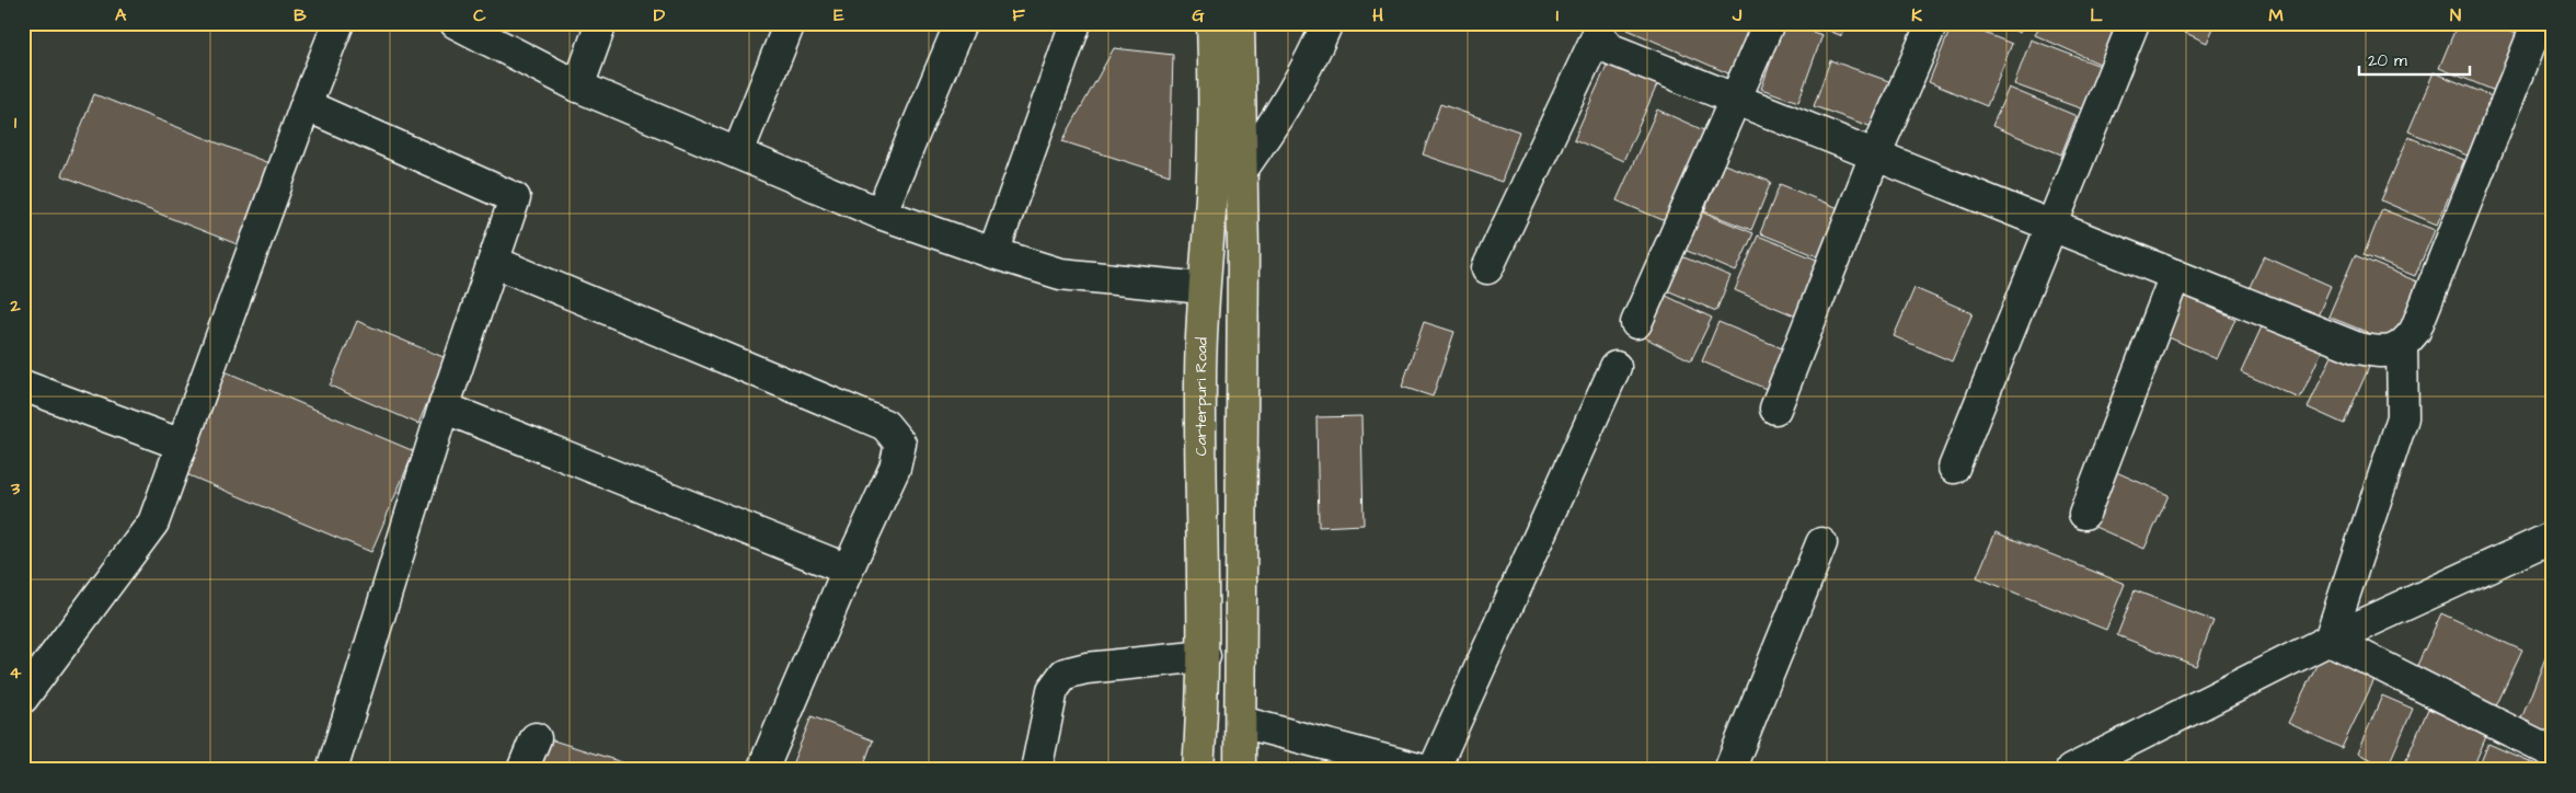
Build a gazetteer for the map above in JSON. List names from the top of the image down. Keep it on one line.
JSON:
{"streets":{"main road":["Carterpuri Road"]},"scale_bar":"20 m","grid":{"columns":["A","B","C","D","E","F","G","H","I","J","K","L","M","N"],"rows":["1","2","3","4"]}}
